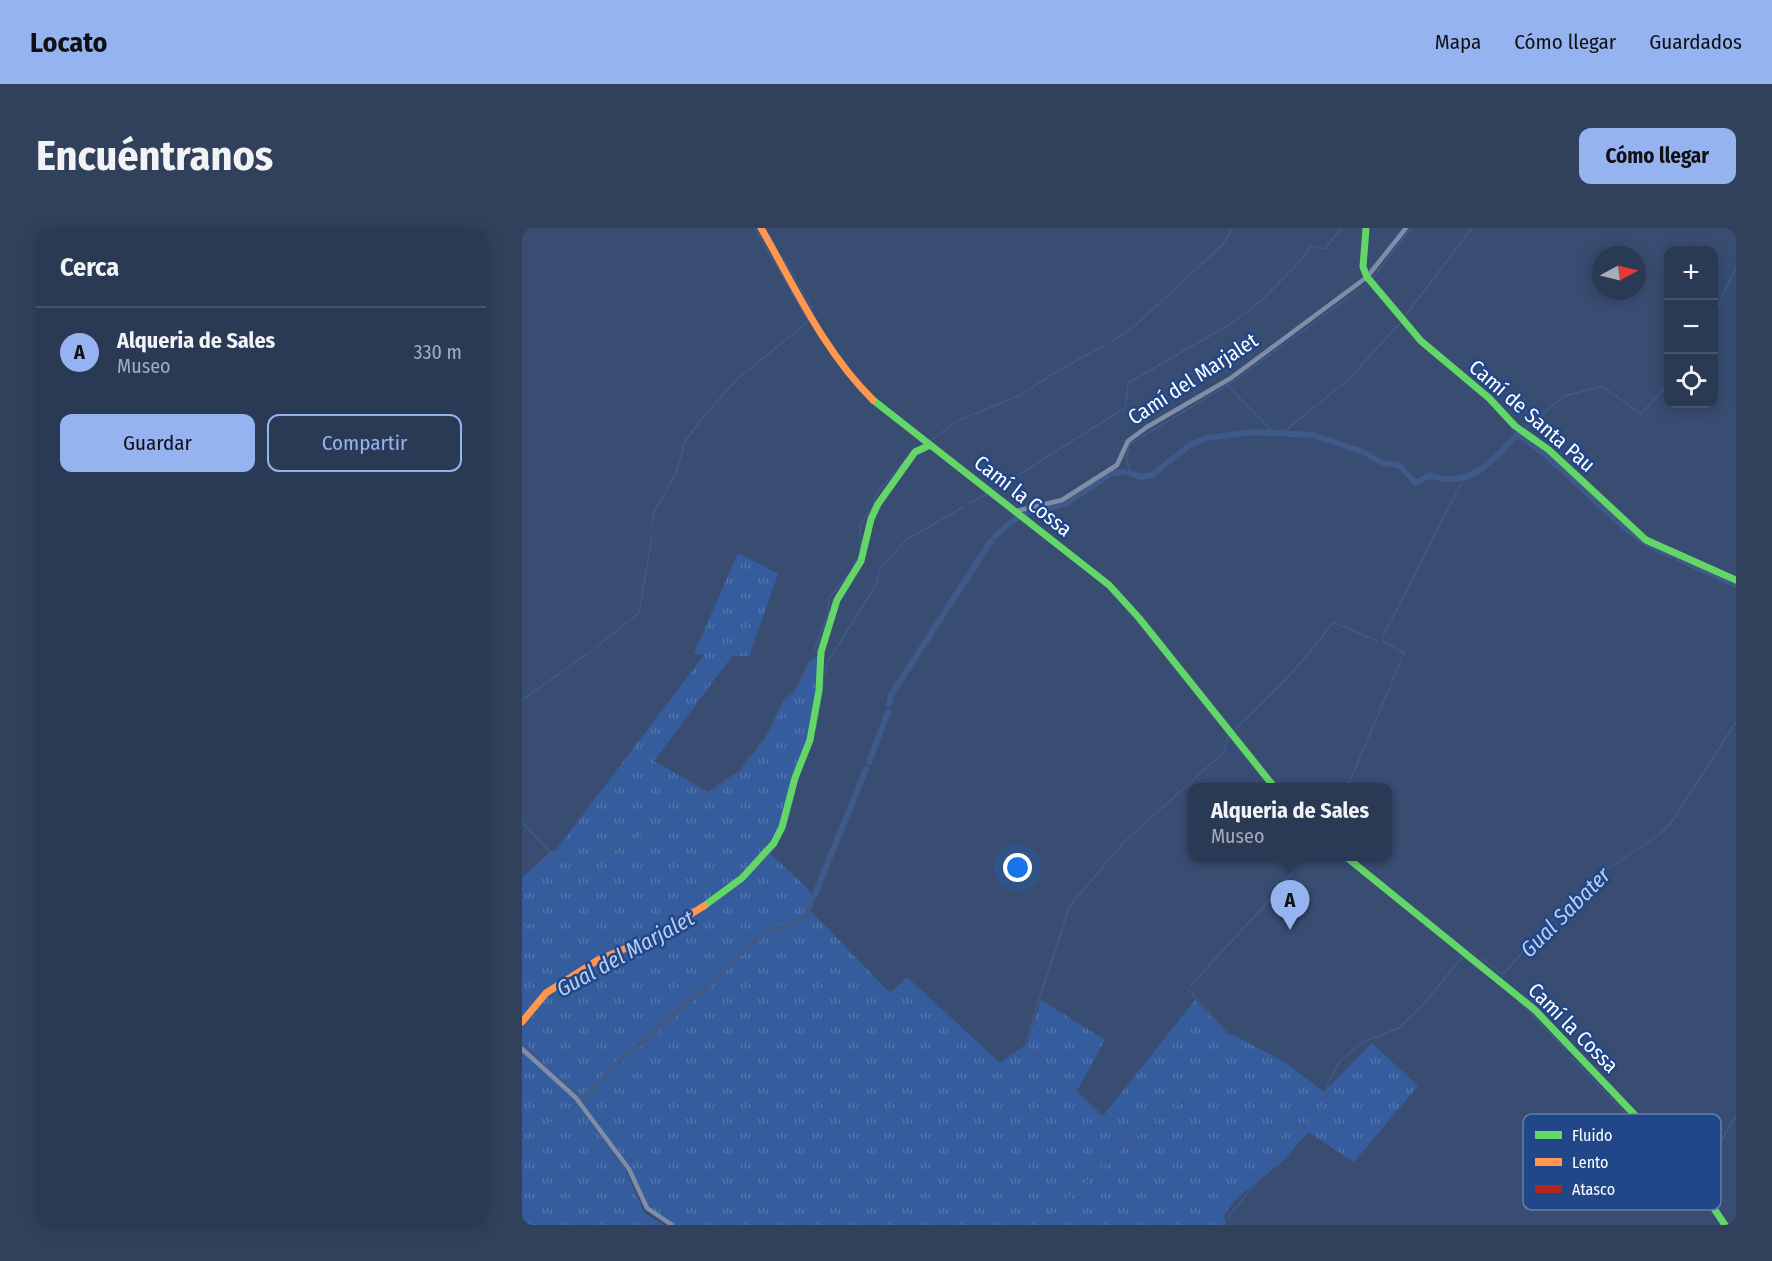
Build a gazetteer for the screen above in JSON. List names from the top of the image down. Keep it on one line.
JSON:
{"streets":{"street":["Camí del Marjalet","Camí de Santa Pau","Camí la Cossa"]},"crossings":[["Camí del Marjalet","Camí de Santa Pau"],["Camí del Marjalet","Camí la Cossa"]],"water":["Gual Sabater","Gual del Marjalet"],"legend":["Fluido","Lento","Atasco"],"north":"right","page":{"header":"Locato","nav":["Mapa","Cómo llegar","Guardados"],"buttons":["Cómo llegar",["Guardar","Compartir"]],"title":"Encuéntranos","heading":"Cerca","map_buttons":["+","−"],"list":[{"mark":"A","name":"Alqueria de Sales","note":"Museo","value":"330 m"}],"popup":["Alqueria de Sales","Museo"],"pins":"A"}}
